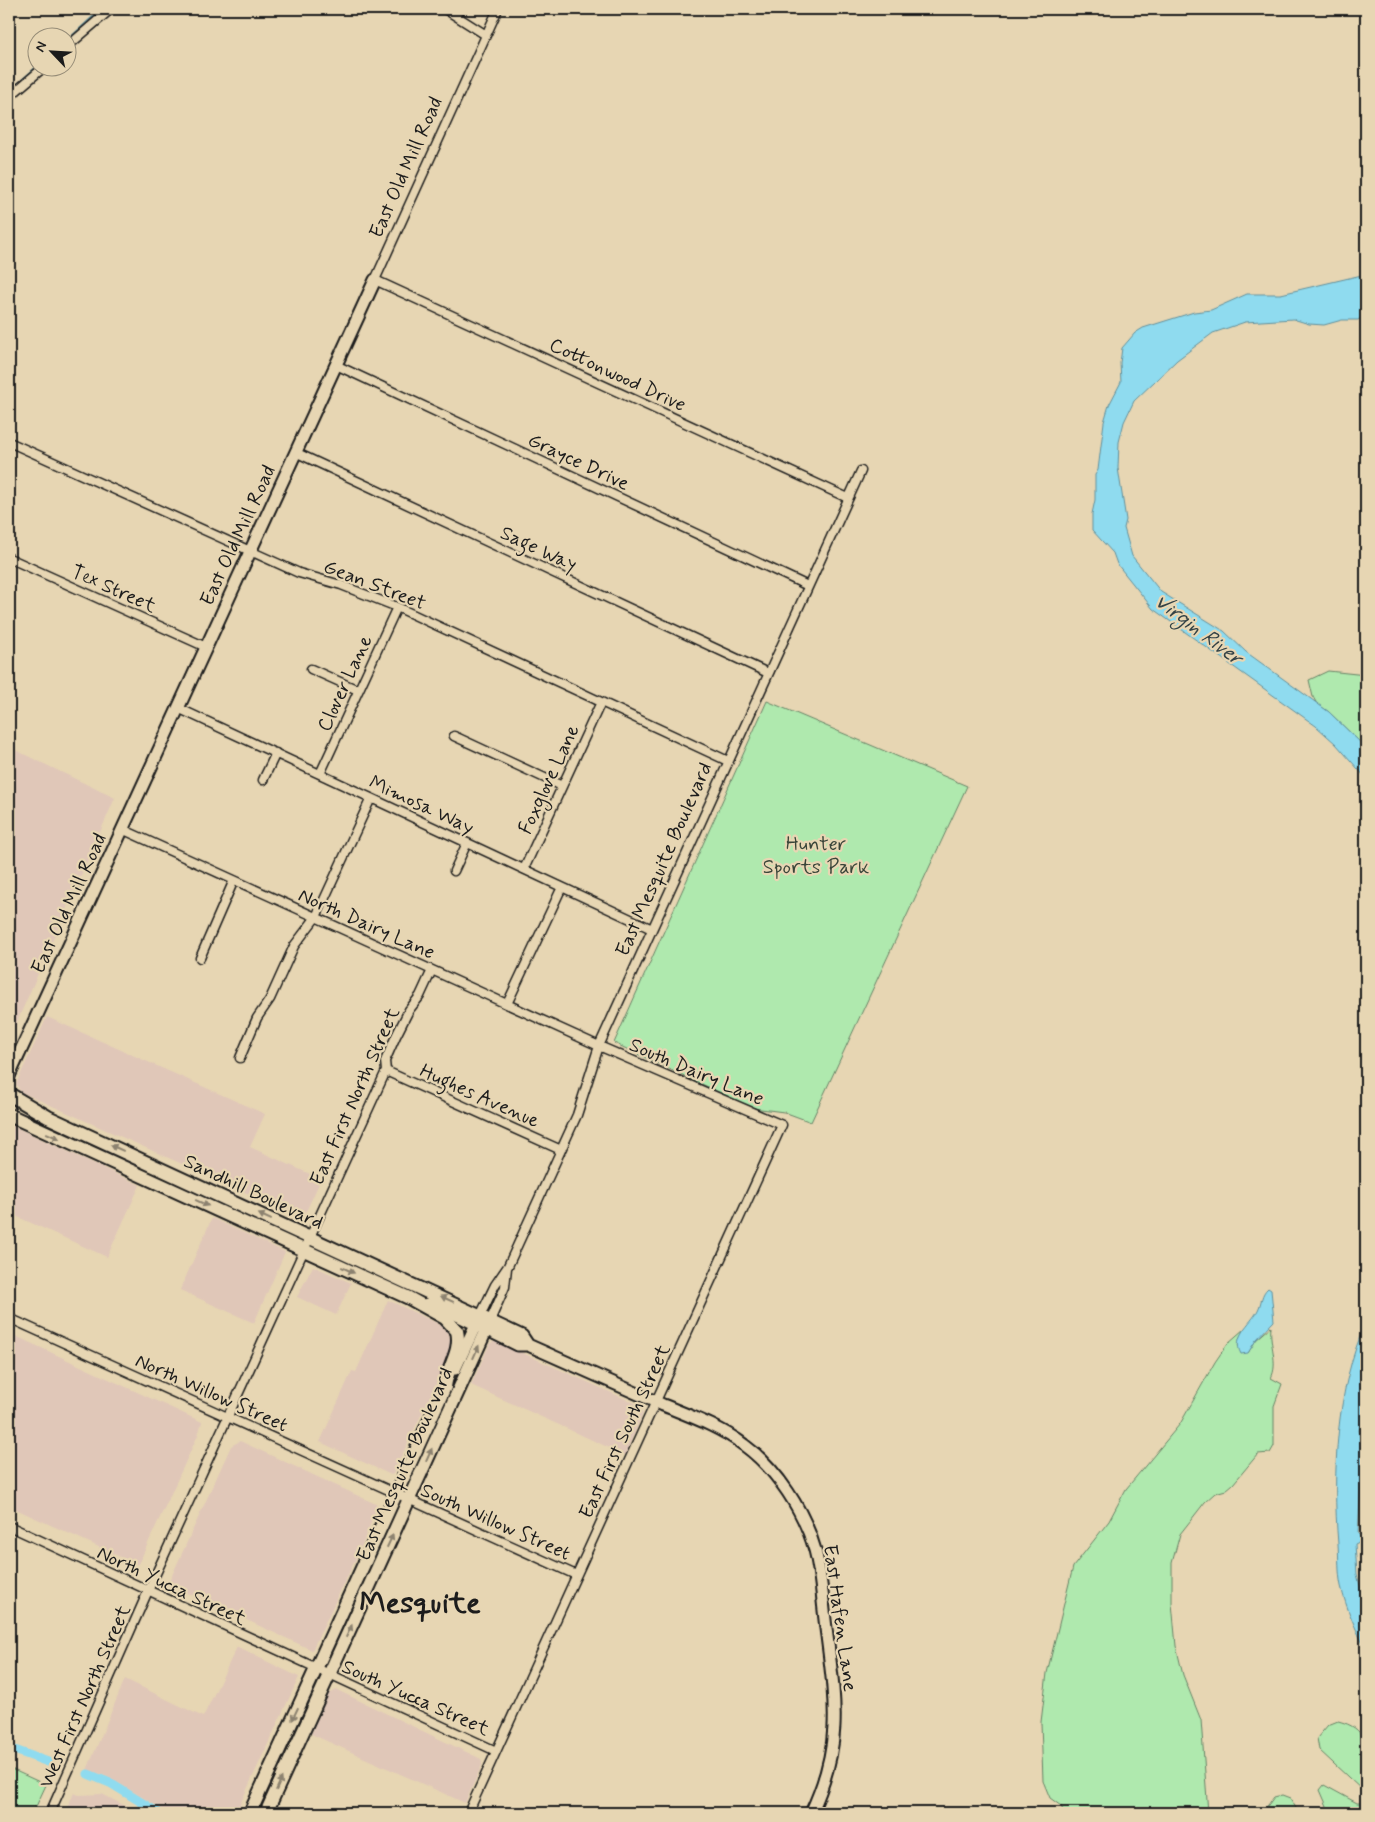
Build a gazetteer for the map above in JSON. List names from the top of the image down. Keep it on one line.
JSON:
{"streets":{"main road":["East Mesquite Boulevard","Sandhill Boulevard"],"street":["East Old Mill Road","Cottonwood Drive","Grayce Drive","Sage Way","Gean Street","Tex Street","Clover Lane","Foxglove Lane","Mimosa Way","North Dairy Lane","South Dairy Lane","Hughes Avenue","East First North Street","North Willow Street","East First South Street","South Willow Street","North Yucca Street","East Hafen Lane","West First North Street","South Yucca Street"]},"crossings":[["East Old Mill Road","Cottonwood Drive"],["East Old Mill Road","Grayce Drive"],["East Old Mill Road","Sage Way"],["East Old Mill Road","Gean Street"],["East Old Mill Road","Tex Street"],["East Old Mill Road","Mimosa Way"],["East Old Mill Road","North Dairy Lane"],["Cottonwood Drive","East Mesquite Boulevard"],["Grayce Drive","East Mesquite Boulevard"],["Sage Way","East Mesquite Boulevard"],["Gean Street","Clover Lane"],["Gean Street","Foxglove Lane"],["Gean Street","East Mesquite Boulevard"],["Clover Lane","Mimosa Way"],["Foxglove Lane","Mimosa Way"],["Mimosa Way","East Mesquite Boulevard"],["East Mesquite Boulevard","North Dairy Lane"],["East Mesquite Boulevard","South Dairy Lane"],["East Mesquite Boulevard","Hughes Avenue"],["East Mesquite Boulevard","Sandhill Boulevard"],["East Mesquite Boulevard","North Willow Street"],["East Mesquite Boulevard","South Willow Street"],["East Mesquite Boulevard","North Yucca Street"],["East Mesquite Boulevard","East Hafen Lane"],["East Mesquite Boulevard","South Yucca Street"],["North Dairy Lane","South Dairy Lane"],["North Dairy Lane","East First North Street"],["South Dairy Lane","East First South Street"],["Hughes Avenue","East First North Street"],["East First North Street","Sandhill Boulevard"],["East First North Street","North Willow Street"],["East First North Street","North Yucca Street"],["East First North Street","West First North Street"],["Sandhill Boulevard","East Hafen Lane"],["North Willow Street","South Willow Street"],["East First South Street","South Willow Street"],["East First South Street","East Hafen Lane"],["East First South Street","South Yucca Street"],["North Yucca Street","West First North Street"],["North Yucca Street","South Yucca Street"]],"districts":["Mesquite"],"water":["Virgin River"],"parks":["Hunter Sports Park"],"north":"top left"}
